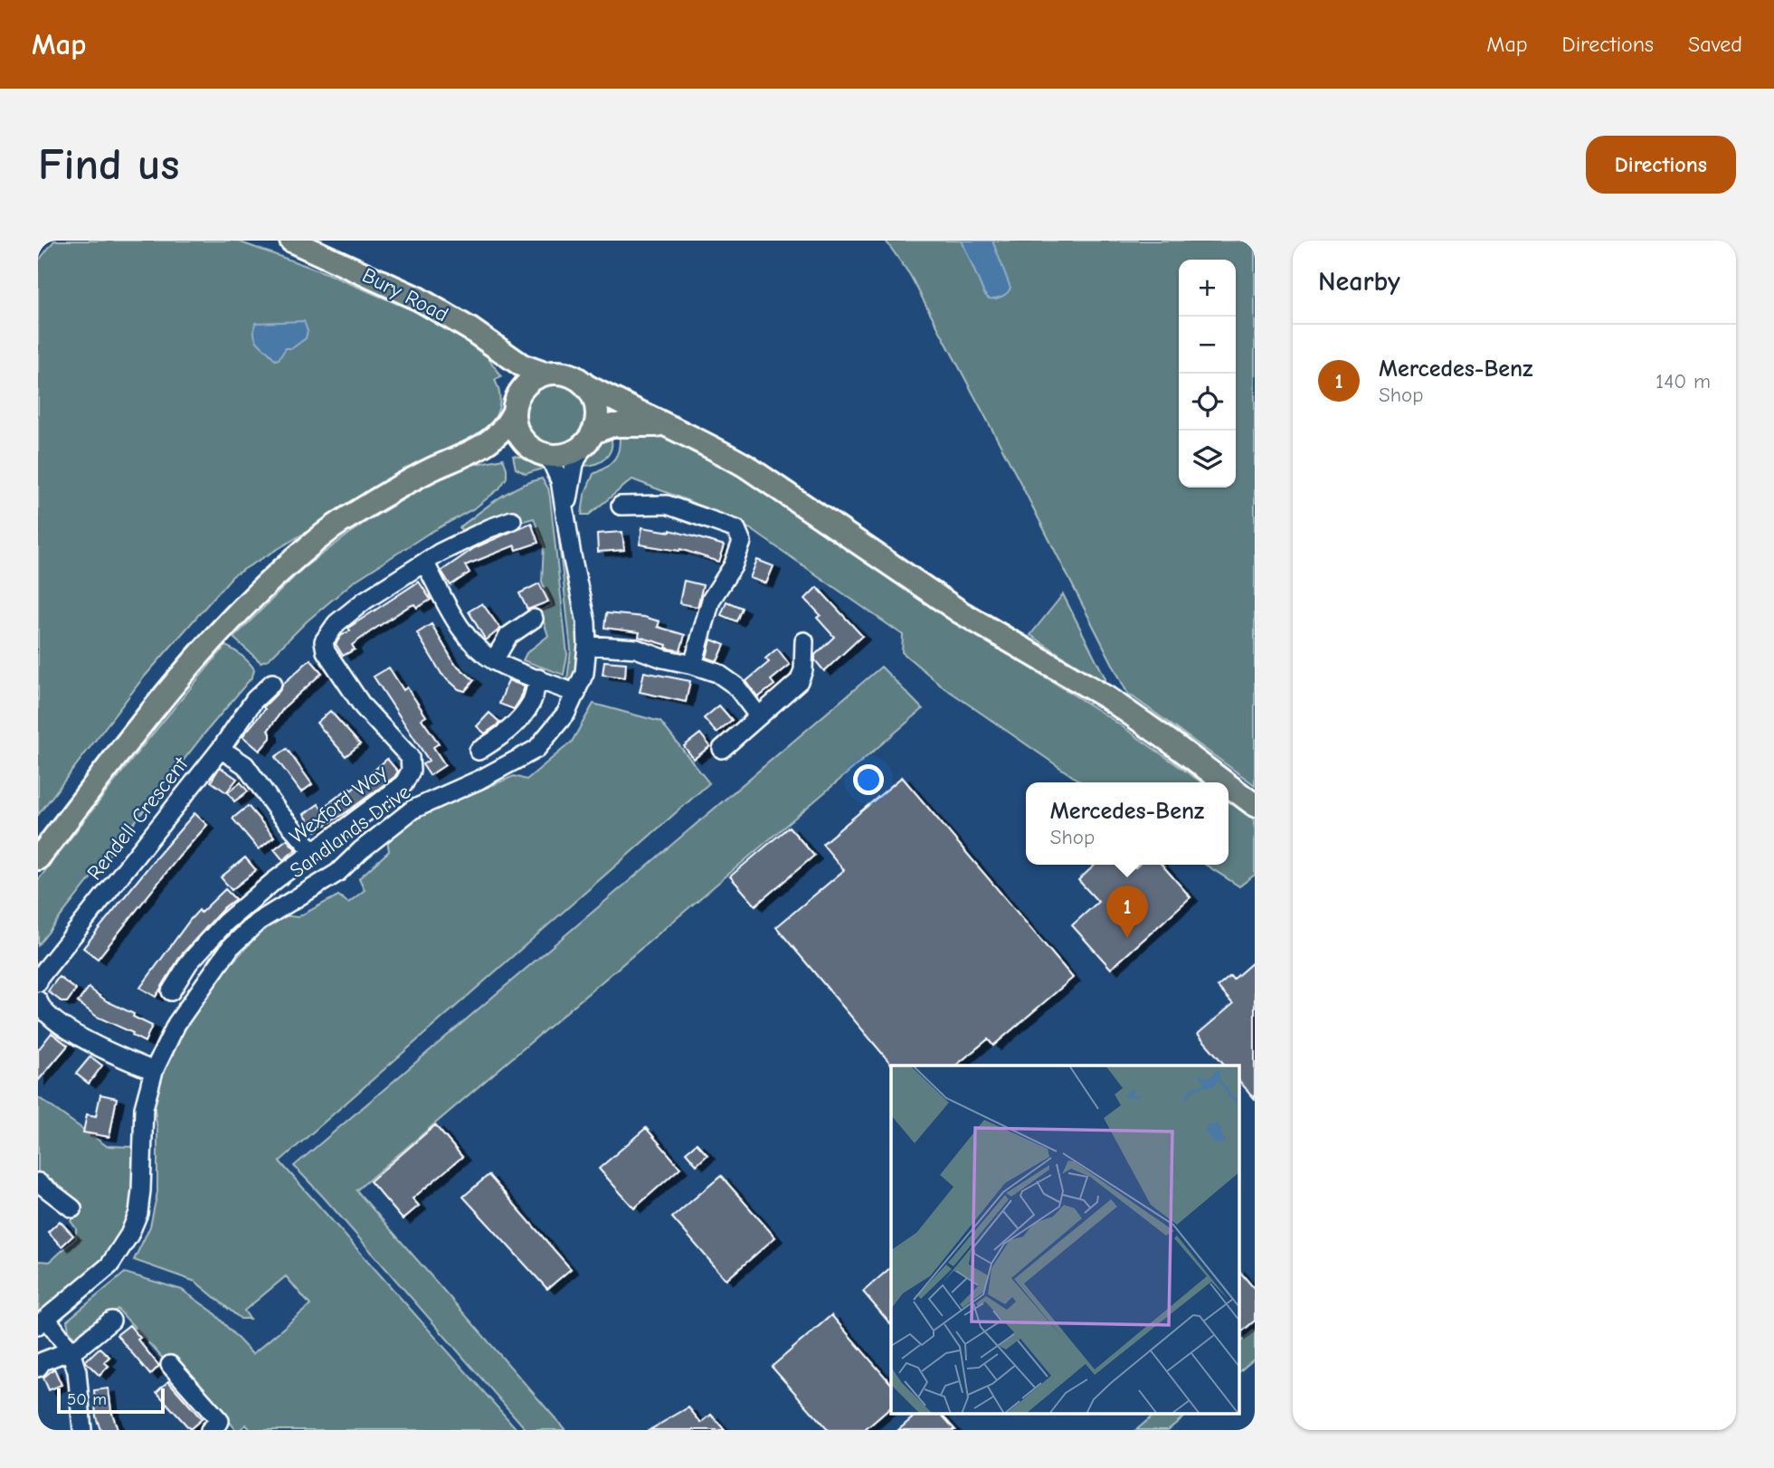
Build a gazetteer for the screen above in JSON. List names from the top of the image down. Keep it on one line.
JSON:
{"streets":{"main road":["Bury Road"],"street":["Wexford Way","Rendell Crescent","Sandlands Drive"]},"crossings":[["Bury Road","Sandlands Drive"]],"scale_bar":"50 m","page":{"header":"Map","nav":["Map","Directions","Saved"],"buttons":"Directions","title":"Find us","heading":"Nearby","map_buttons":["+","−"],"list":[{"mark":"1","name":"Mercedes-Benz","note":"Shop","value":"140 m"}],"popup":["Mercedes-Benz","Shop"],"pins":"1","scale":"50 m"}}
